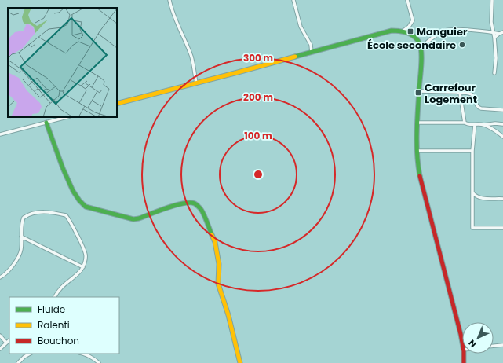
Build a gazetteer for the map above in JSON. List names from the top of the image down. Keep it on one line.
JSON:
{"places":{"transit":["Manguier","Carrefour Logement"],"other":["École secondaire"]},"legend":["Fluide","Ralenti","Bouchon"],"north":"bottom left","rings":["300 m","200 m","100 m"]}
